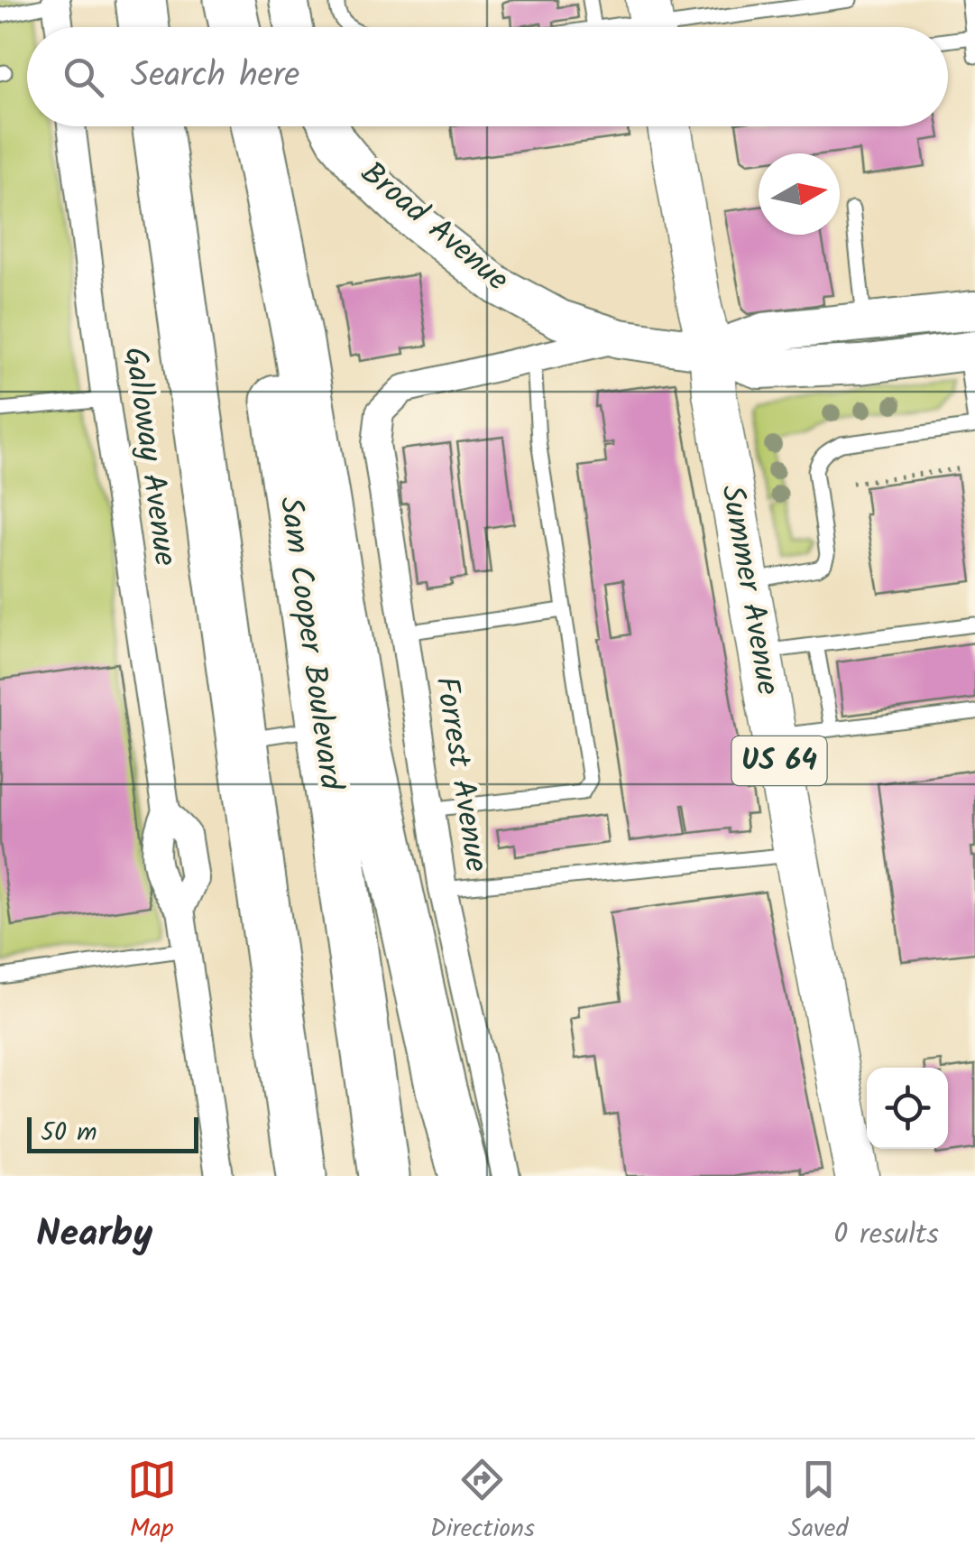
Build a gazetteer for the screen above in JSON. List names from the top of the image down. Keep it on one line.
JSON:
{"streets":{"highway":["Sam Cooper Boulevard"],"main road":["Broad Avenue","Summer Avenue","US 64"],"street":["Galloway Avenue","Forrest Avenue"]},"crossings":[["Broad Avenue","Summer Avenue"]],"scale_bar":"50 m","north":"right","page":{"search":"Search here","scale":"50 m","heading":["Nearby","0 results"],"nav":["Map","Directions","Saved"]}}
